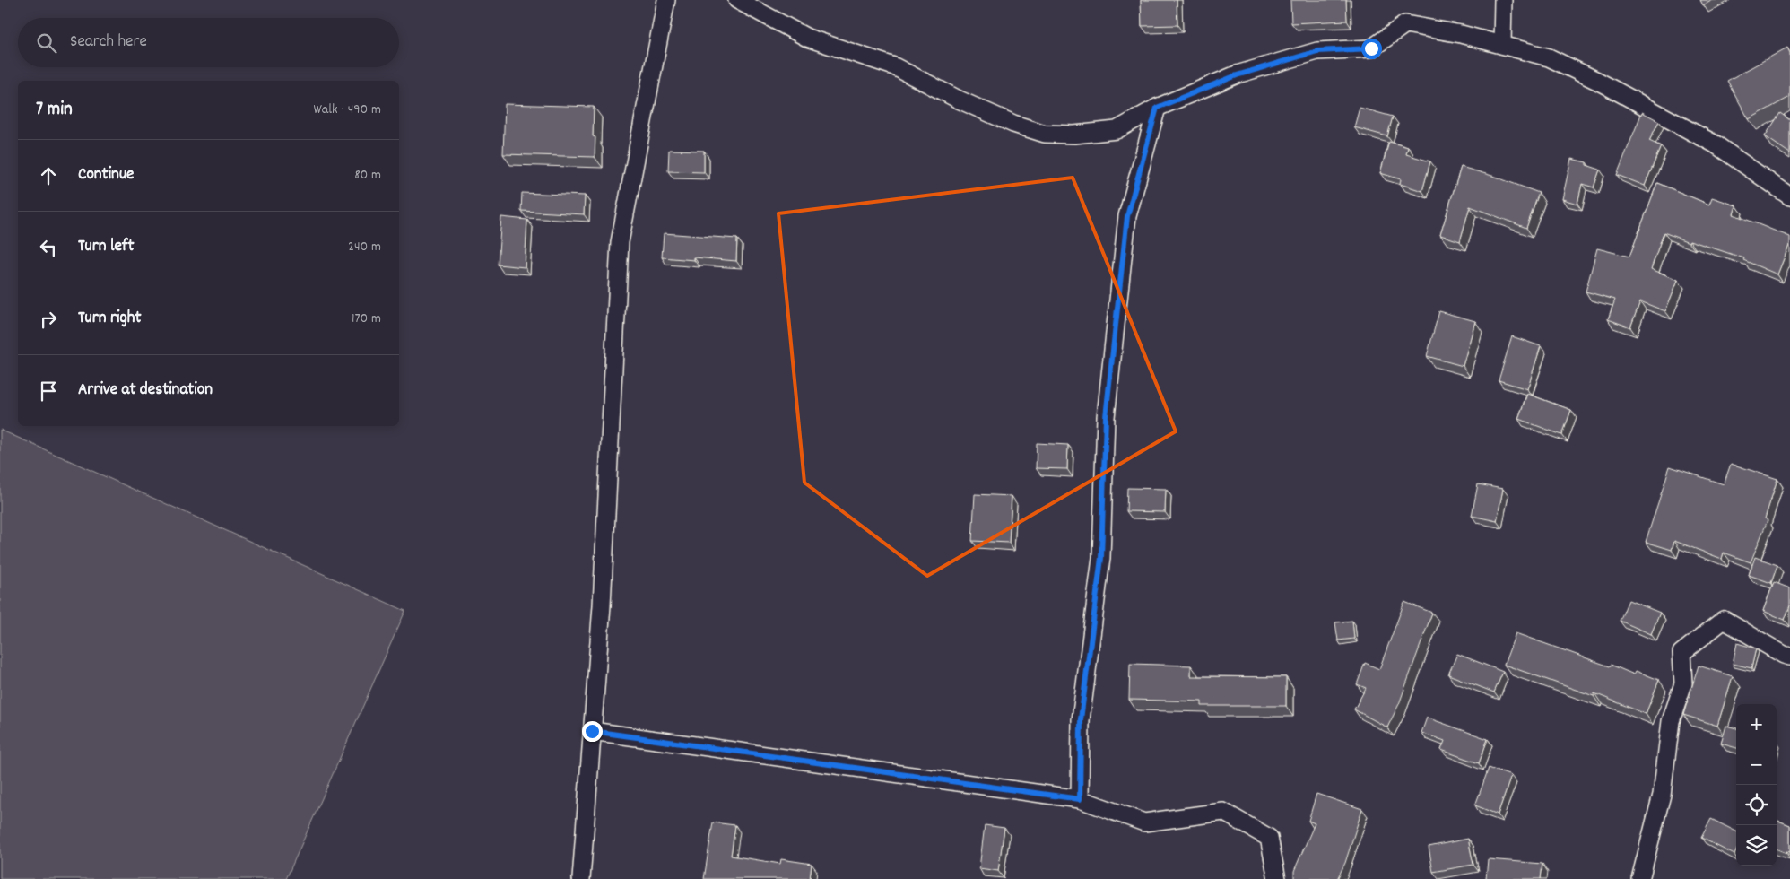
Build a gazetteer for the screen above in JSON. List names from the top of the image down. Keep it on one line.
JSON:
{"page":{"search":"Search here","heading":["7 min","Walk · 490 m"],"list":[["Continue","80 m"],["Turn left","240 m"],["Turn right","170 m"],"Arrive at destination"],"map_buttons":["+","−"]}}
